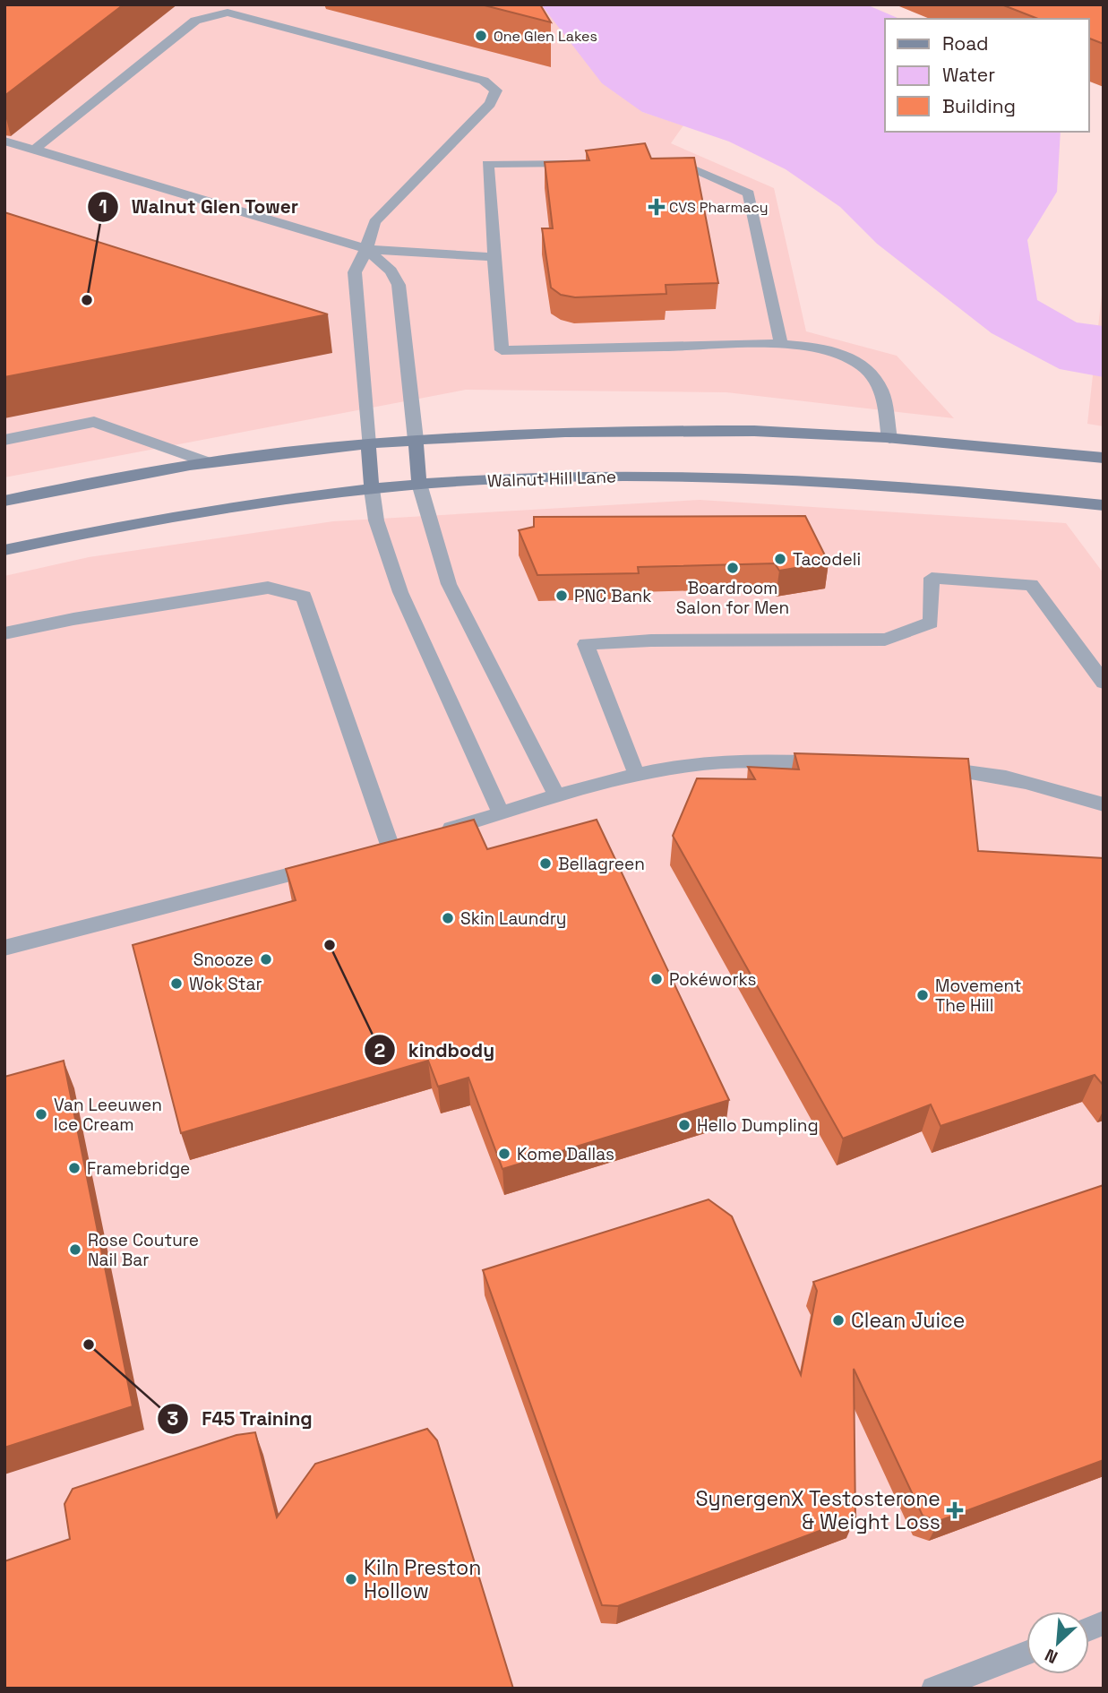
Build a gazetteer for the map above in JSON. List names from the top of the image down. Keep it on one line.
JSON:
{"streets":{"main road":["Walnut Hill Lane"]},"places":{"other":["One Glen Lakes","Walnut Glen Tower","Tacodeli","Boardroom Salon for Men","PNC Bank","Bellagreen","Skin Laundry","kindbody","Snooze","Pokéworks","Wok Star","Movement The Hill","Van Leeuwen Ice Cream","Hello Dumpling","Kome Dallas","Framebridge","Rose Couture Nail Bar","Clean Juice","F45 Training","Kiln Preston Hollow"],"health":["CVS Pharmacy","SynergenX Testosterone & Weight Loss"]},"legend":["Road","Water","Building"],"north":"bottom left"}
